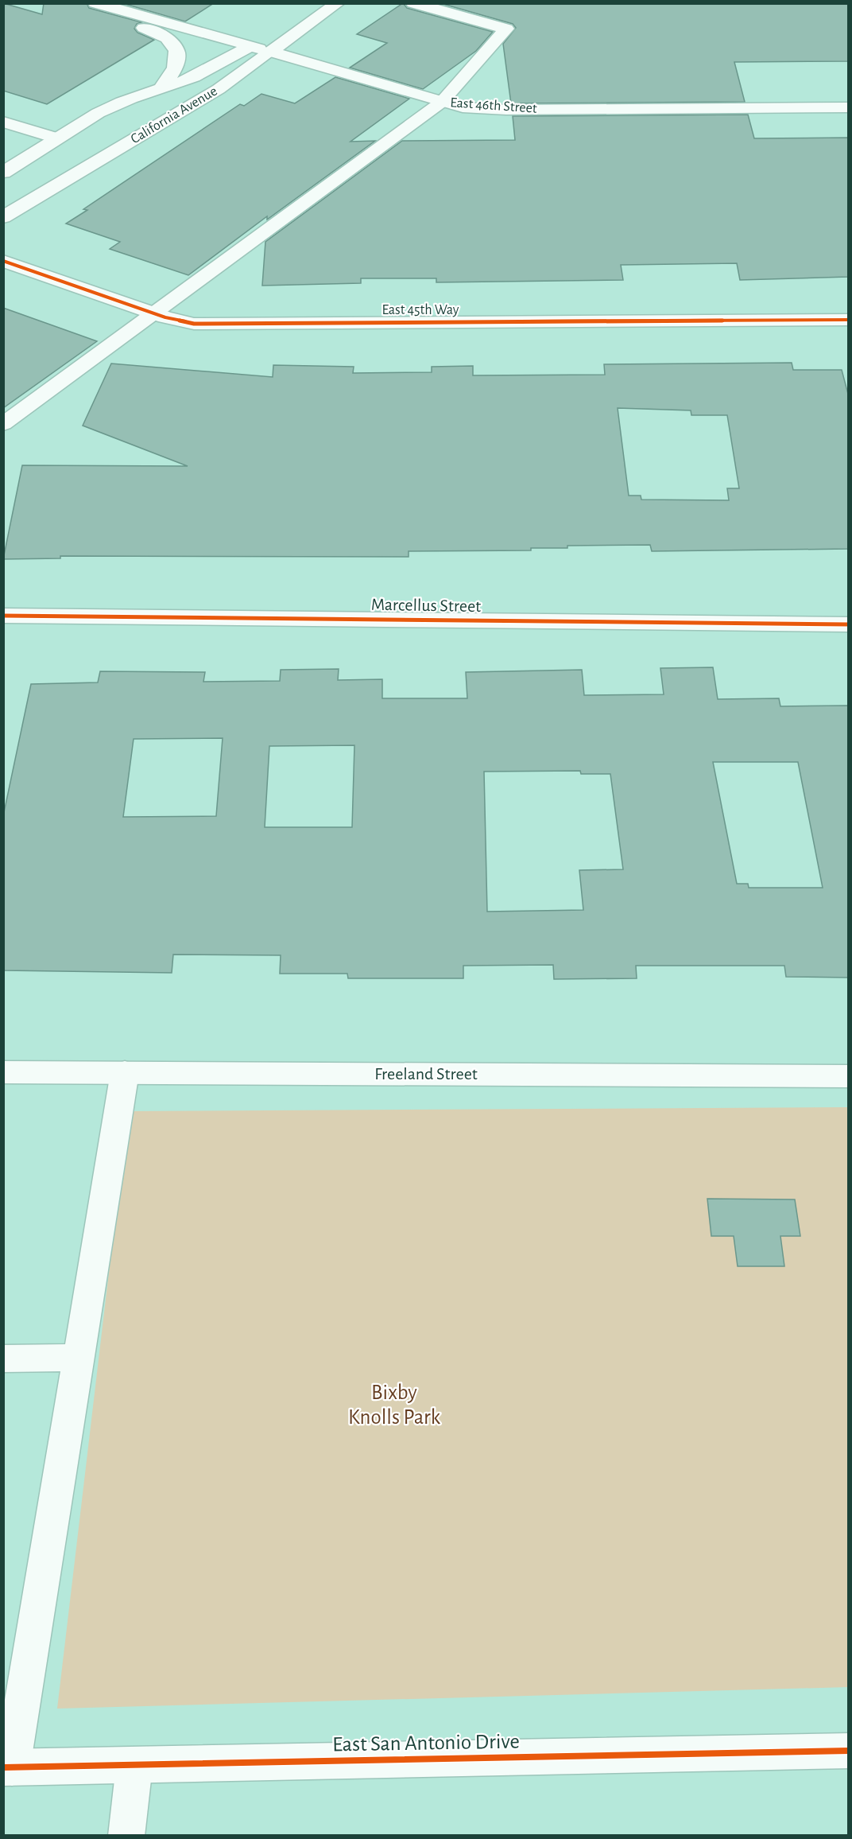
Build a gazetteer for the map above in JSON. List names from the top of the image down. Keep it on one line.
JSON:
{"streets":{"street":["East 46th Street","California Avenue","East 45th Way","Marcellus Street","Freeland Street","East San Antonio Drive"]},"crossings":[["East 46th Street","California Avenue"]],"parks":["Bixby Knolls Park"]}
